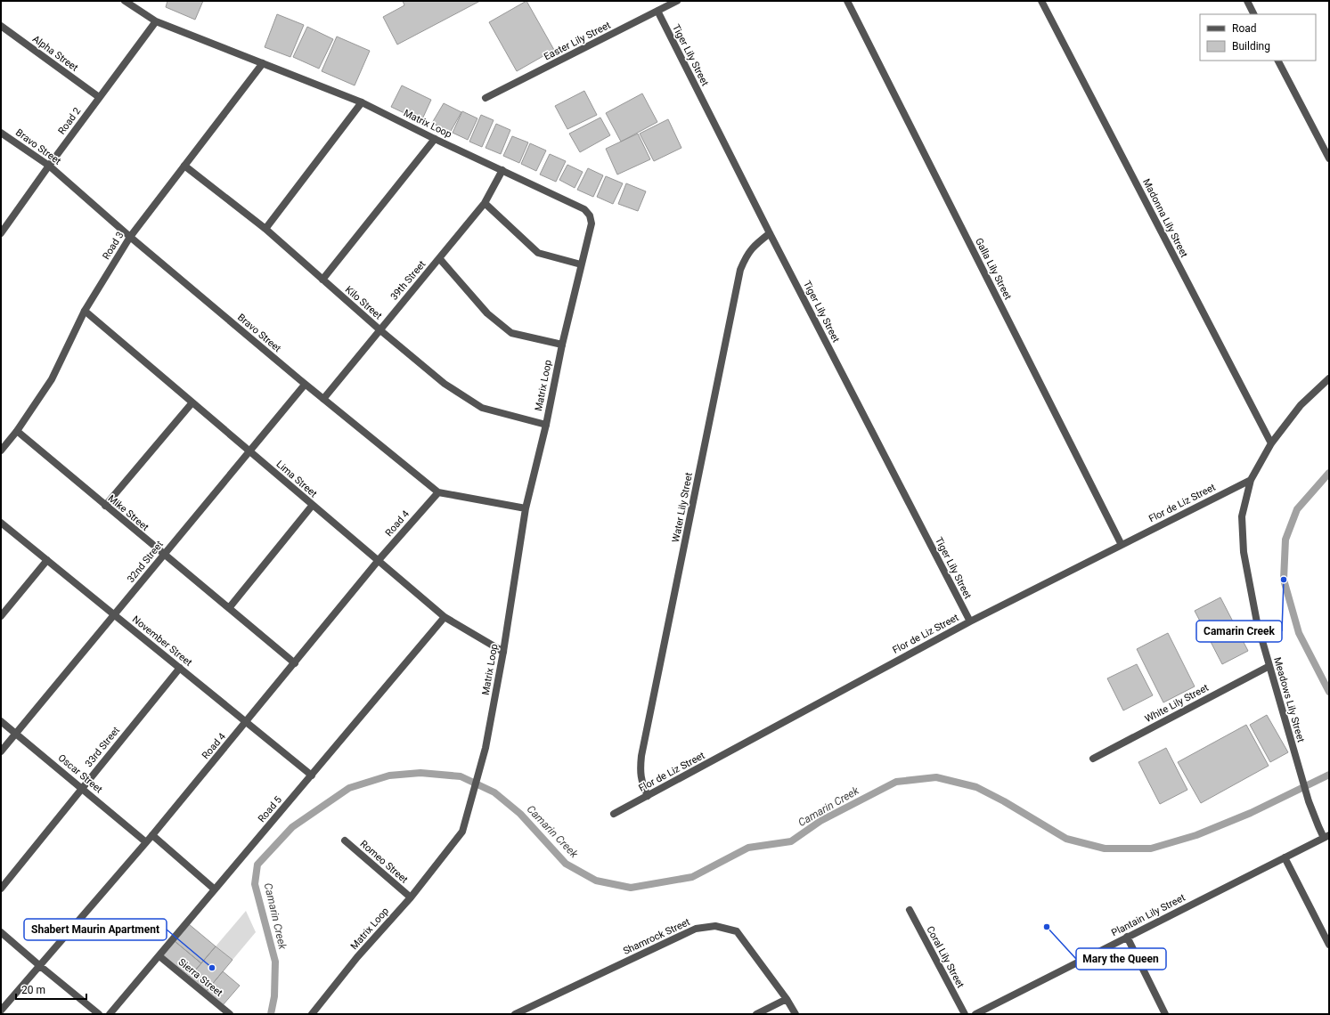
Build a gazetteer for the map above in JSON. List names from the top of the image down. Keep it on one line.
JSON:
{"streets":{"street":["Easter Lily Street","Alpha Street","Tiger Lily Street","Road 2","Matrix Loop","Bravo Street","Madonna Lily Street","Road 3","Galla Lily Street","39th Street","Kilo Street","Lima Street","Flor de Liz Street","Water Lily Street","Mike Street","Road 4","32nd Street","November Street","Meadows Lily Street","White Lily Street","33rd Street","Oscar Street","Road 5","Romeo Street","Plantain Lily Street","Shamrock Street","Coral Lily Street","Sierra Street"]},"crossings":[["Easter Lily Street","Tiger Lily Street"],["Alpha Street","Road 2"],["Tiger Lily Street","Flor de Liz Street"],["Tiger Lily Street","Water Lily Street"],["Road 2","Matrix Loop"],["Road 2","Bravo Street"],["Matrix Loop","Bravo Street"],["Matrix Loop","Road 3"],["Matrix Loop","39th Street"],["Matrix Loop","Kilo Street"],["Matrix Loop","Lima Street"],["Matrix Loop","Romeo Street"],["Bravo Street","Road 3"],["Bravo Street","39th Street"],["Bravo Street","Road 4"],["Bravo Street","32nd Street"],["Madonna Lily Street","Meadows Lily Street"],["Road 3","Kilo Street"],["Road 3","Lima Street"],["Road 3","Mike Street"],["Galla Lily Street","Flor de Liz Street"],["39th Street","Kilo Street"],["Lima Street","Road 4"],["Lima Street","32nd Street"],["Lima Street","Road 5"],["Flor de Liz Street","Water Lily Street"],["Flor de Liz Street","Meadows Lily Street"],["Mike Street","Road 4"],["Mike Street","32nd Street"],["Road 4","November Street"],["Road 4","Oscar Street"],["32nd Street","November Street"],["32nd Street","Oscar Street"],["November Street","33rd Street"],["November Street","Road 5"],["Meadows Lily Street","White Lily Street"],["Meadows Lily Street","Plantain Lily Street"],["33rd Street","Oscar Street"],["Road 5","Sierra Street"]],"water":["Camarin Creek"],"places":["Camarin Creek","Mary the Queen","Shabert Maurin Apartment"],"legend":["Road","Building"],"scale_bar":"20 m"}
